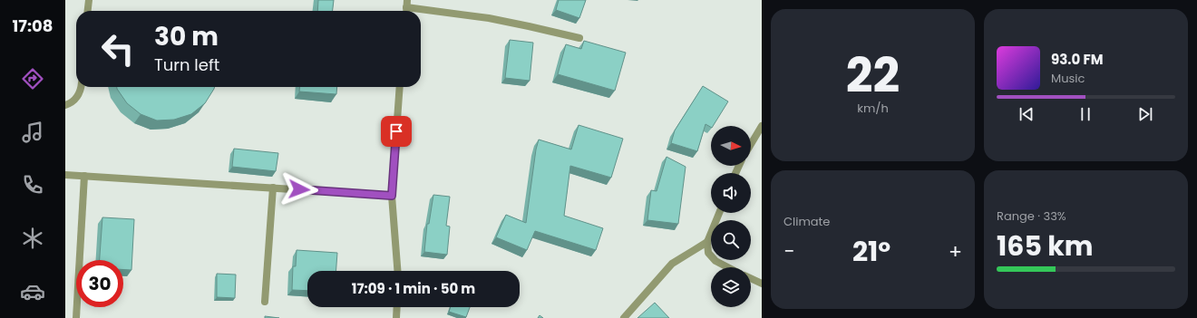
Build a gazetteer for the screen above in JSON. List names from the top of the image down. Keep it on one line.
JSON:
{"north":"right","page":{"tabs":"17:08","tile":[["22","km/h"],"Climate",["Range · 33%","165 km"]],"turn":["30 m","Turn left"],"song":["93.0 FM","Music"],"heat":["−","21°","+"],"limit":"30","trip":"17:09 · 1 min · 50 m"}}
